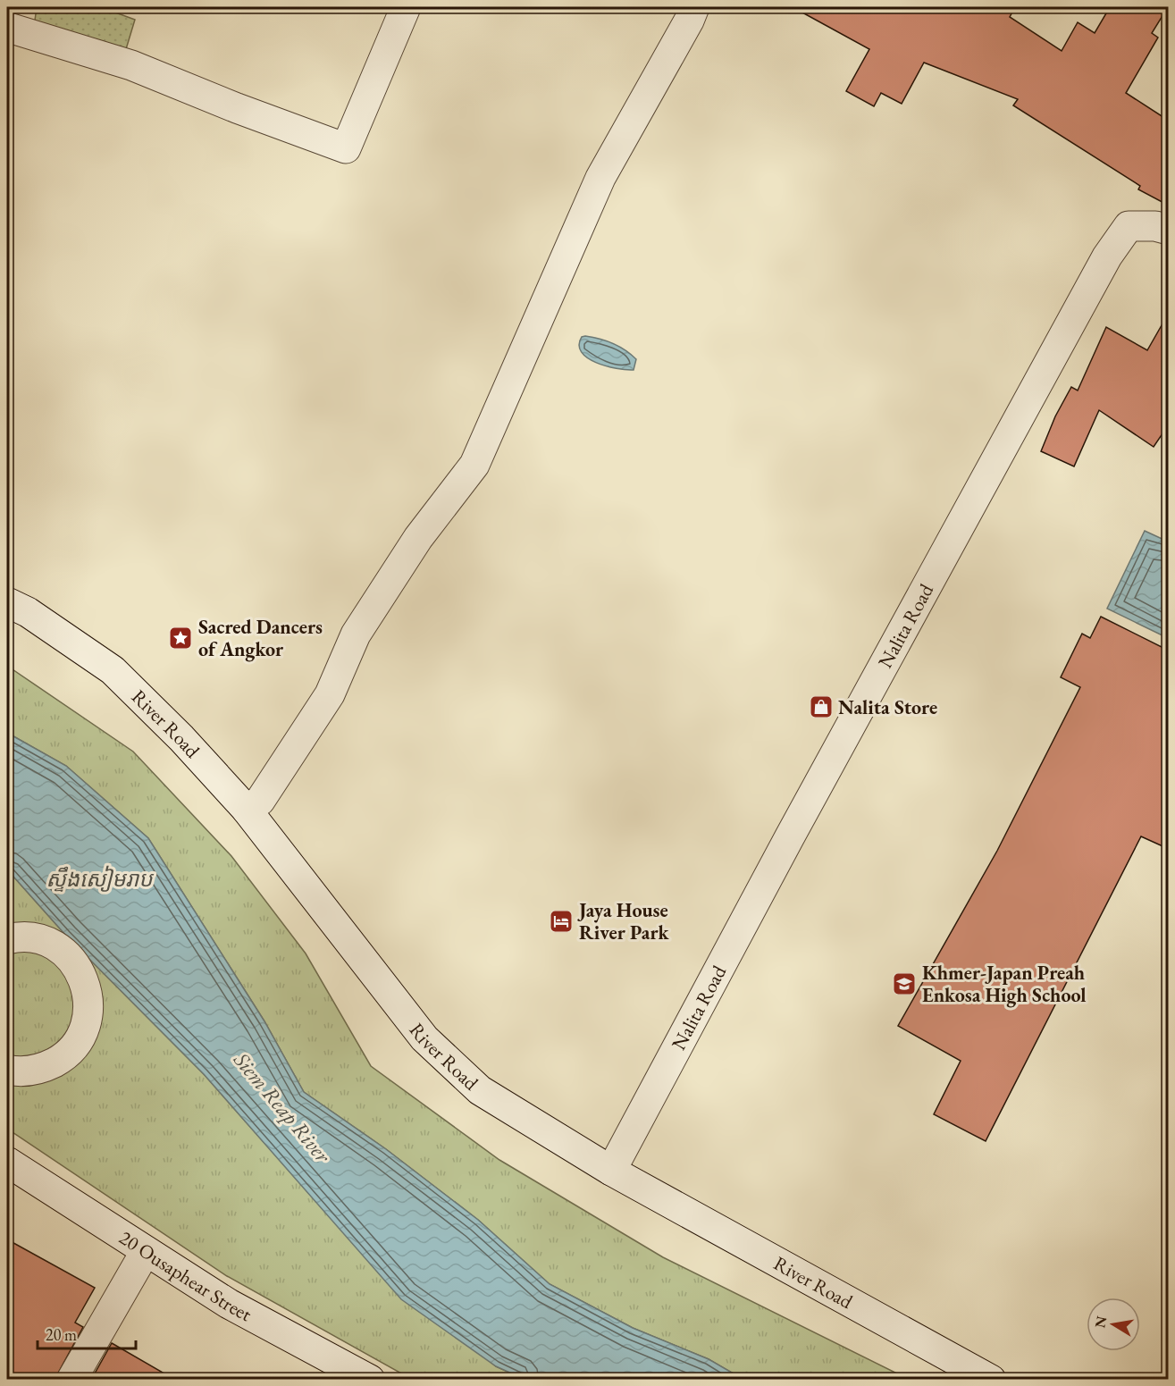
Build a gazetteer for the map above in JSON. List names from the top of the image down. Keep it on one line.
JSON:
{"streets":{"street":["Nalita Road","River Road","20 Ousaphear Street"]},"crossings":[["Nalita Road","River Road"]],"water":["ស្ទឹងសៀមរាប","Siem Reap River"],"places":{"place":["Sacred Dancers of Angkor"],"shop":["Nalita Store"],"hotel":["Jaya House River Park"],"school or university":["Khmer-Japan Preah Enkosa High School"]},"scale_bar":"20 m","north":"left"}
